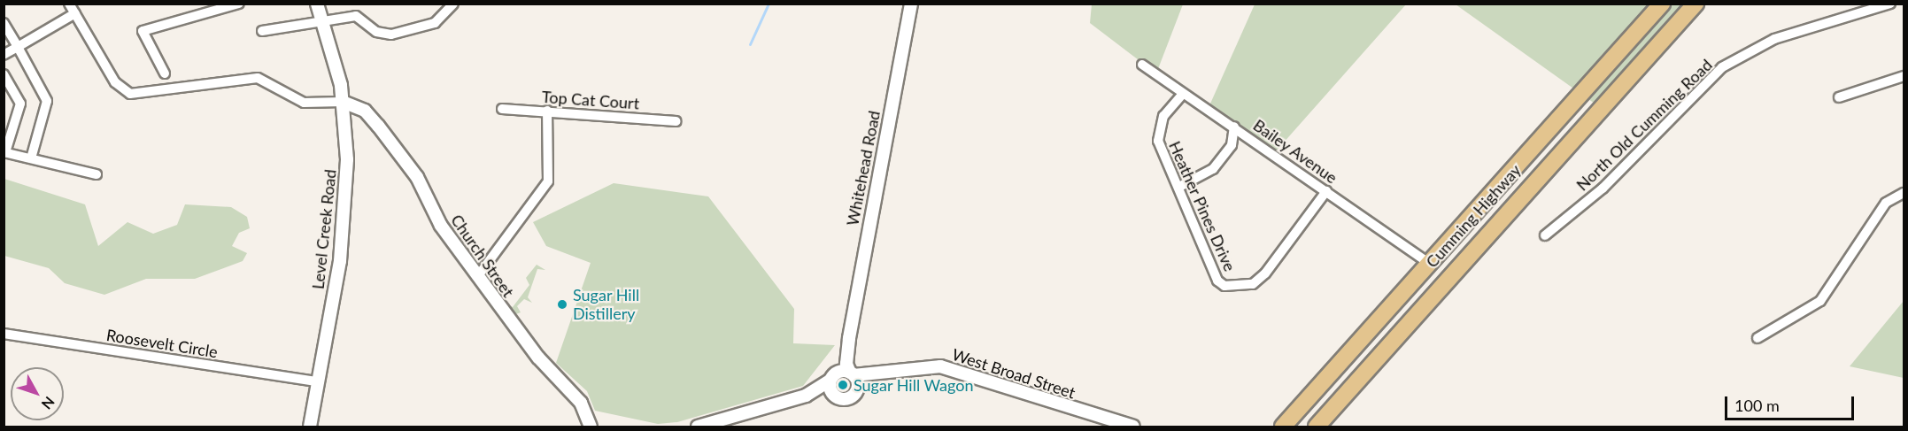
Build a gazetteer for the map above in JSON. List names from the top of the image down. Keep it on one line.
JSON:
{"streets":{"highway":["Cumming Highway"],"street":["Top Cat Court","North Old Cumming Road","Bailey Avenue","Whitehead Road","Heather Pines Drive","Level Creek Road","Church Street","Roosevelt Circle","West Broad Street"]},"crossings":[["Bailey Avenue","Heather Pines Drive"],["Bailey Avenue","Cumming Highway"],["Whitehead Road","West Broad Street"],["Level Creek Road","Church Street"],["Level Creek Road","Roosevelt Circle"]],"places":["Sugar Hill Distillery","Sugar Hill Wagon"],"scale_bar":"100 m","north":"bottom right"}
